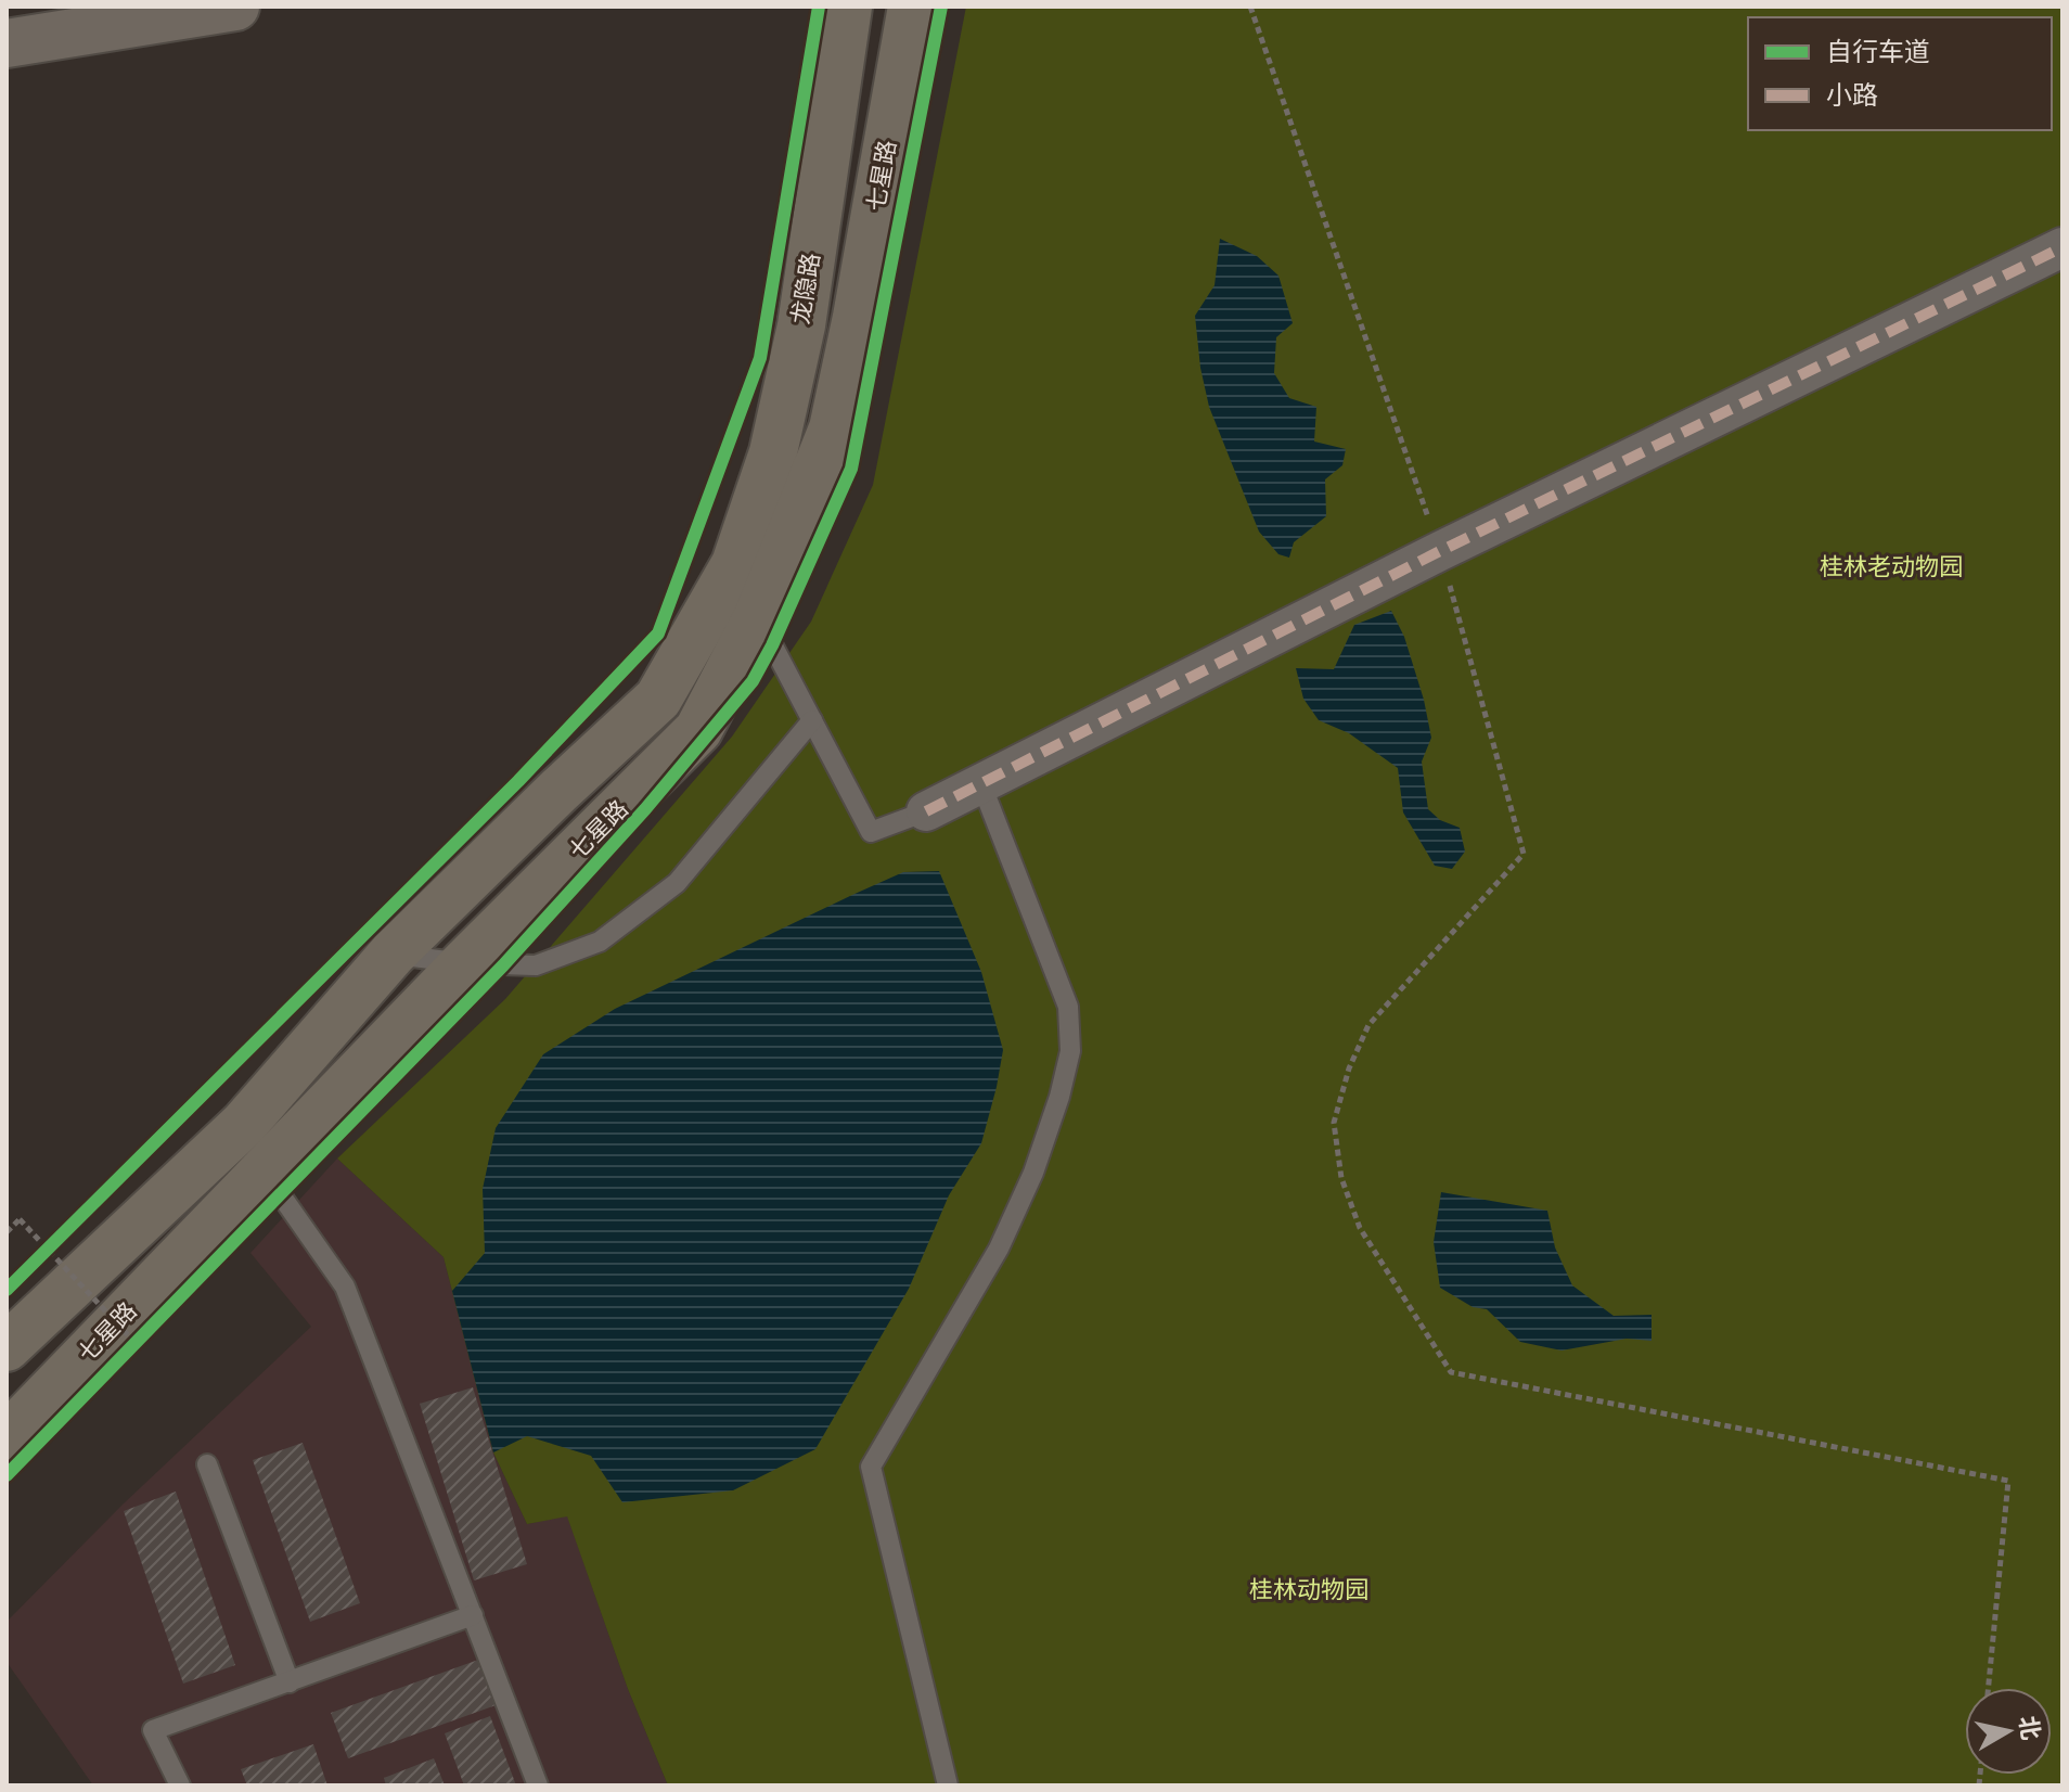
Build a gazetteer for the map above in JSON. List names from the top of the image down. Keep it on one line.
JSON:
{"streets":{"main road":["七星路","龙隐路"]},"parks":["桂林老动物园","桂林动物园"],"legend":["自行车道","小路"],"north":"right"}
